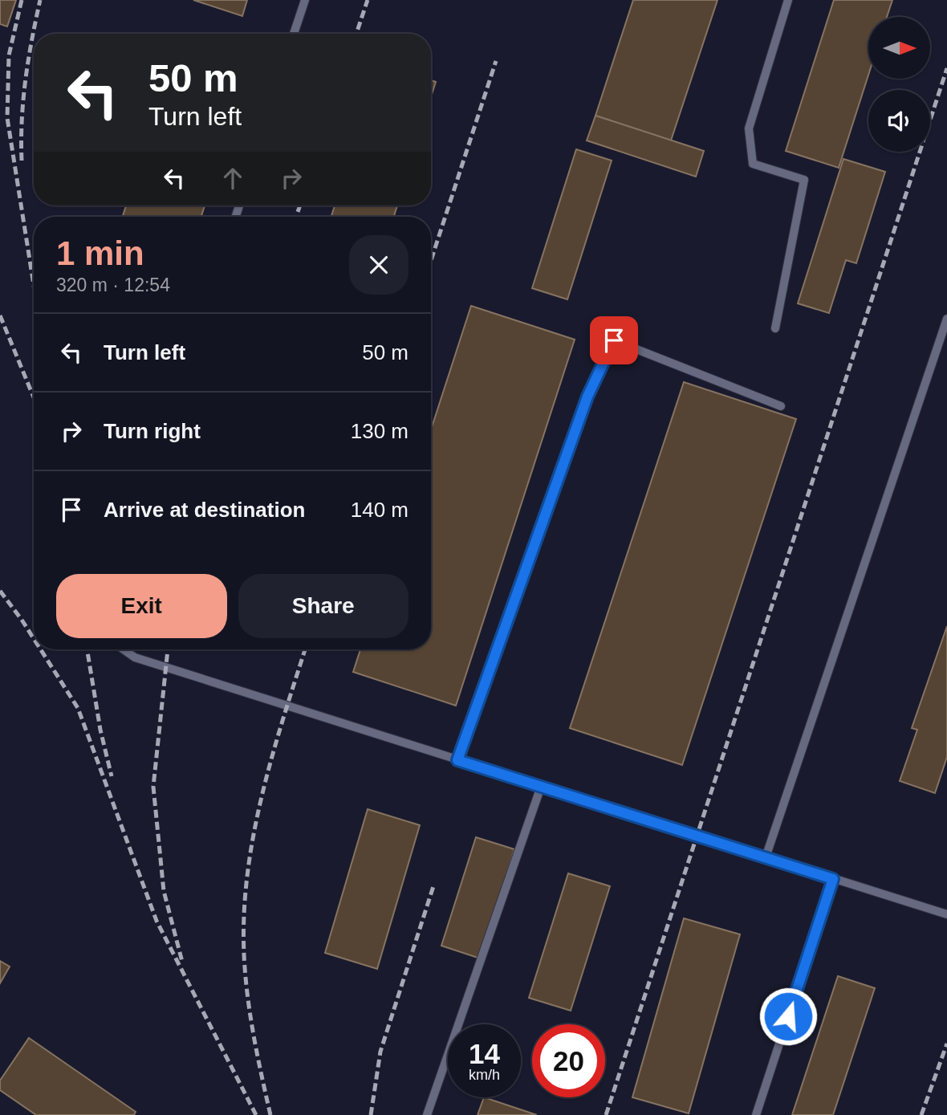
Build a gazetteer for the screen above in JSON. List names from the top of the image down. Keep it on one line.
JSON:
{"north":"right","page":{"turn":["50 m","Turn left"],"heading":["1 min","320 m · 12:54"],"list":[{"name":"Turn left","value":"50 m"},{"name":"Turn right","value":"130 m"},{"name":"Arrive at destination","value":"140 m"}],"buttons":["Exit","Share"],"speed":"14 km/h","limit":"20"}}
